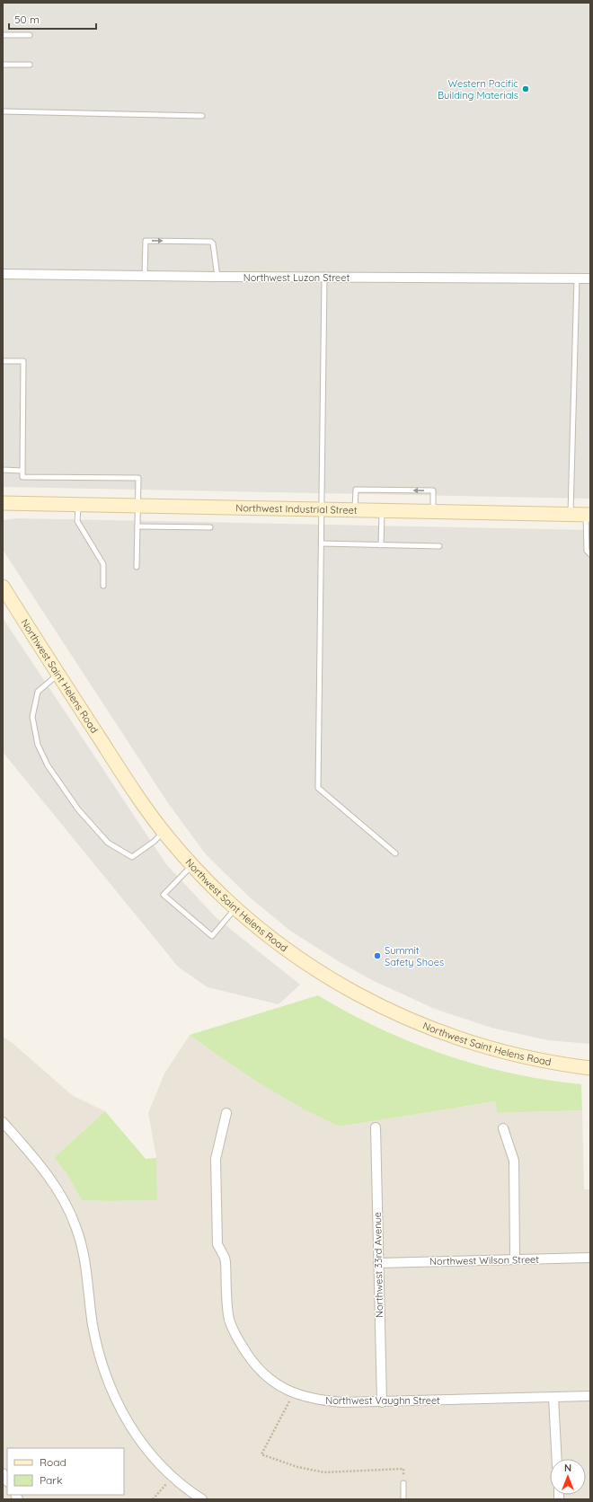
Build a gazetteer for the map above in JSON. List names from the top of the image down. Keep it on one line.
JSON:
{"streets":{"main road":["Northwest Industrial Street","Northwest Saint Helens Road"],"street":["Northwest Luzon Street","Northwest Wilson Street","Northwest 33rd Avenue","Northwest Vaughn Street"]},"crossings":[["Northwest Wilson Street","Northwest 33rd Avenue"],["Northwest 33rd Avenue","Northwest Vaughn Street"]],"places":["Western Pacific Building Materials","Summit Safety Shoes"],"legend":["Road","Park"],"scale_bar":"50 m","north":"top"}
